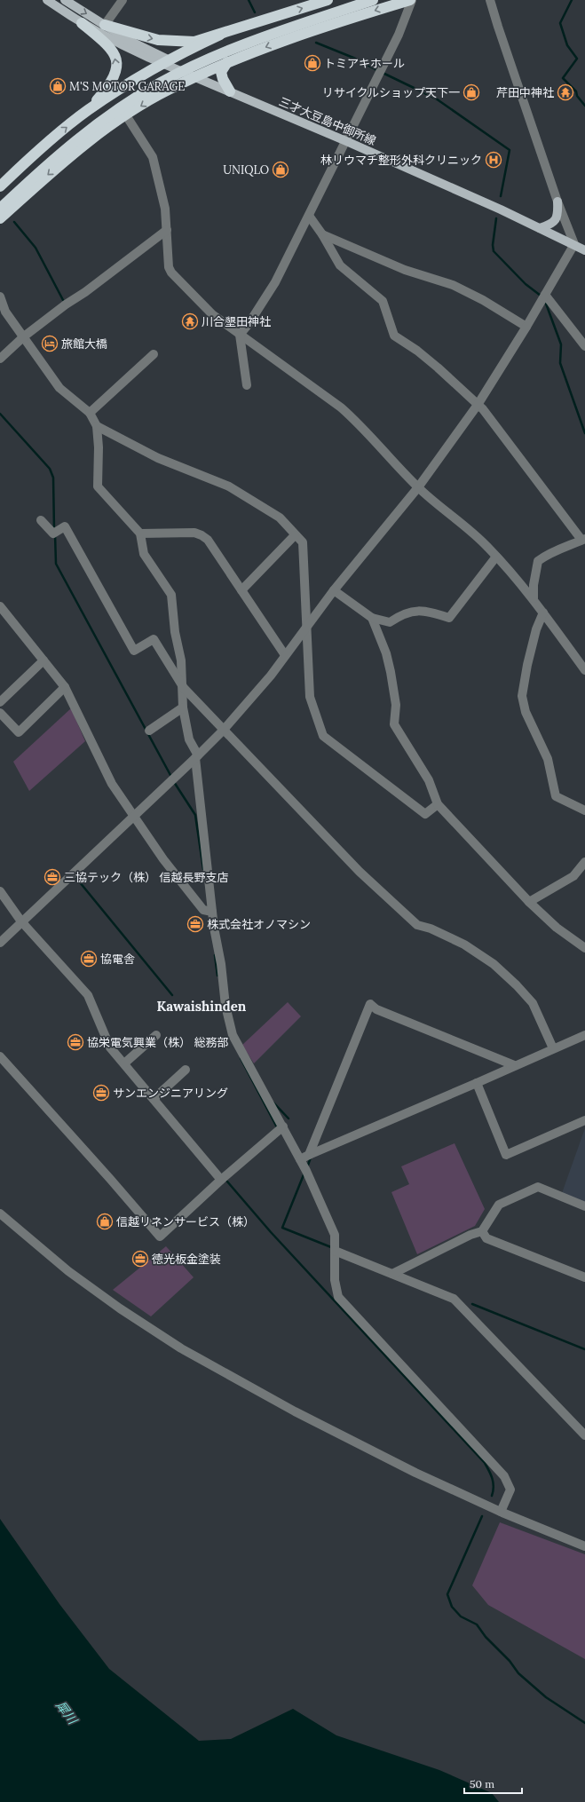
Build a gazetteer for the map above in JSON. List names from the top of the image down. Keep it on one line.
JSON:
{"streets":{"main road":["三才大豆島中御所線"]},"districts":["Kawaishinden"],"water":["犀川"],"places":{"shop":["トミアキホール","M'S MOTOR GARAGE","リサイクルショップ天下一","UNIQLO","信越リネンサービス（株）"],"temple":["芹田中神社","川合墾田神社"],"hospital":["林リウマチ整形外科クリニック"],"hotel":["旅館大橋"],"office":["三協テック（株） 信越長野支店","株式会社オノマシン","協電舎","協栄電気興業（株） 総務部","サンエンジニアリング","徳光板金塗装"]},"scale_bar":"50 m"}
